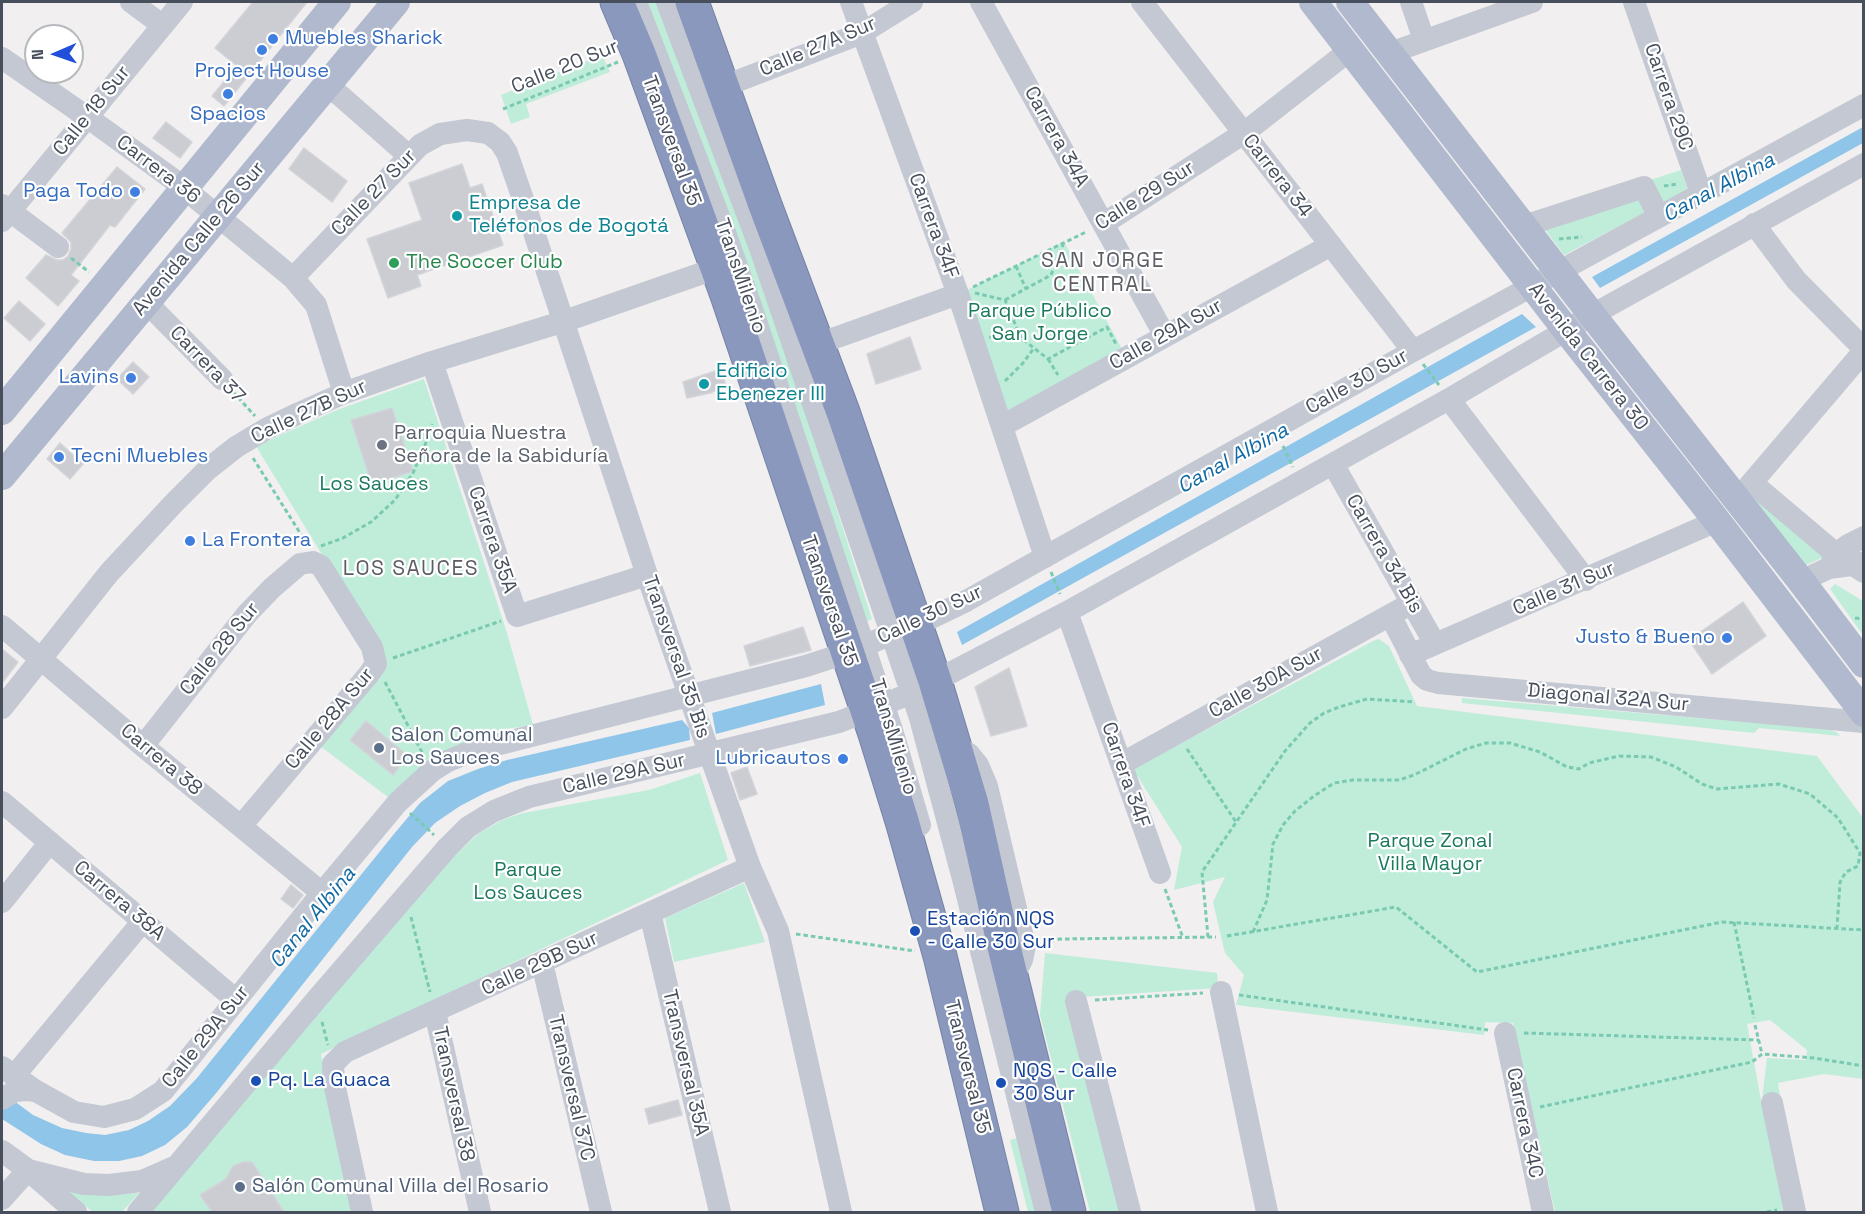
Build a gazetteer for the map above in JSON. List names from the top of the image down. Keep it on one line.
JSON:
{"streets":{"highway":["Transversal 35"],"main road":["Avenida Calle 26 Sur","Avenida Carrera 30"],"street":["Calle 27A Sur","Carrera 29C","Calle 18 Sur","Carrera 34A","Carrera 36","Carrera 34","Calle 27 Sur","Calle 29 Sur","Carrera 34F","TransMilenio","Calle 29A Sur","Carrera 37","Calle 30 Sur","Calle 27B Sur","Carrera 35A","Carrera 34 Bis","Calle 31 Sur","Calle 28 Sur","Transversal 35 Bis","Calle 30A Sur","Diagonal 32A Sur","Calle 28A Sur","Carrera 38","Carrera 38A","Calle 29B Sur","Transversal 35A","Transversal 37C","Transversal 38","Carrera 34C"],"path":["Calle 20 Sur"]},"crossings":[["Calle 27A Sur","Carrera 34F"],["Calle 20 Sur","Transversal 35"],["Calle 20 Sur","TransMilenio"],["Carrera 29C","Calle 30 Sur"],["Calle 18 Sur","Carrera 36"],["Carrera 34A","Calle 29 Sur"],["Carrera 34A","Calle 29A Sur"],["Transversal 35","TransMilenio"],["Transversal 35","Calle 29A Sur"],["Transversal 35","Calle 30 Sur"],["Transversal 35","Calle 27B Sur"],["Carrera 36","Calle 27 Sur"],["Carrera 36","Avenida Calle 26 Sur"],["Carrera 36","Calle 27B Sur"],["Carrera 34","Calle 29 Sur"],["Carrera 34","Calle 29A Sur"],["Carrera 34","Calle 30 Sur"],["Calle 27 Sur","Transversal 35 Bis"],["Calle 29 Sur","Carrera 34F"],["Calle 29 Sur","Avenida Carrera 30"],["Carrera 34F","Calle 29A Sur"],["Carrera 34F","Calle 30 Sur"],["Carrera 34F","Calle 30A Sur"],["Avenida Calle 26 Sur","Carrera 37"],["TransMilenio","Calle 29A Sur"],["TransMilenio","Calle 30 Sur"],["Calle 29A Sur","Calle 30 Sur"],["Calle 29A Sur","Transversal 35 Bis"],["Calle 29A Sur","Carrera 38"],["Calle 29A Sur","Carrera 38A"],["Avenida Carrera 30","Calle 30 Sur"],["Avenida Carrera 30","Calle 31 Sur"],["Carrera 37","Calle 27B Sur"],["Calle 27B Sur","Carrera 35A"],["Calle 27B Sur","Transversal 35 Bis"],["Calle 27B Sur","Carrera 38"],["Carrera 35A","Calle 28A Sur"],["Carrera 34 Bis","Calle 31 Sur"],["Carrera 34 Bis","Calle 30A Sur"],["Calle 31 Sur","Diagonal 32A Sur"],["Calle 28 Sur","Carrera 38"],["Transversal 35 Bis","Calle 29B Sur"],["Calle 30A Sur","Diagonal 32A Sur"],["Calle 28A Sur","Carrera 38"],["Calle 29B Sur","Transversal 35A"],["Calle 29B Sur","Transversal 37C"],["Calle 29B Sur","Transversal 38"]],"districts":["SAN JORGE CENTRAL","LOS SAUCES"],"water":["Canal Albina"],"parks":["Parque Público San Jorge","Los Sauces","Parque Zonal Villa Mayor","Parque Los Sauces"],"places":["Muebles Sharick","Project House","Spacios","Paga Todo","Empresa de Teléfonos de Bogotá","The Soccer Club","Lavins","Edificio Ebenezer III","Parroquia Nuestra Señora de la Sabiduría","Tecni Muebles","La Frontera","Justo & Bueno","Salon Comunal Los Sauces","Lubricautos","Estación NQS - Calle 30 Sur","Pq. La Guaca","NQS - Calle 30 Sur","Salón Comunal Villa del Rosario"],"north":"left"}
